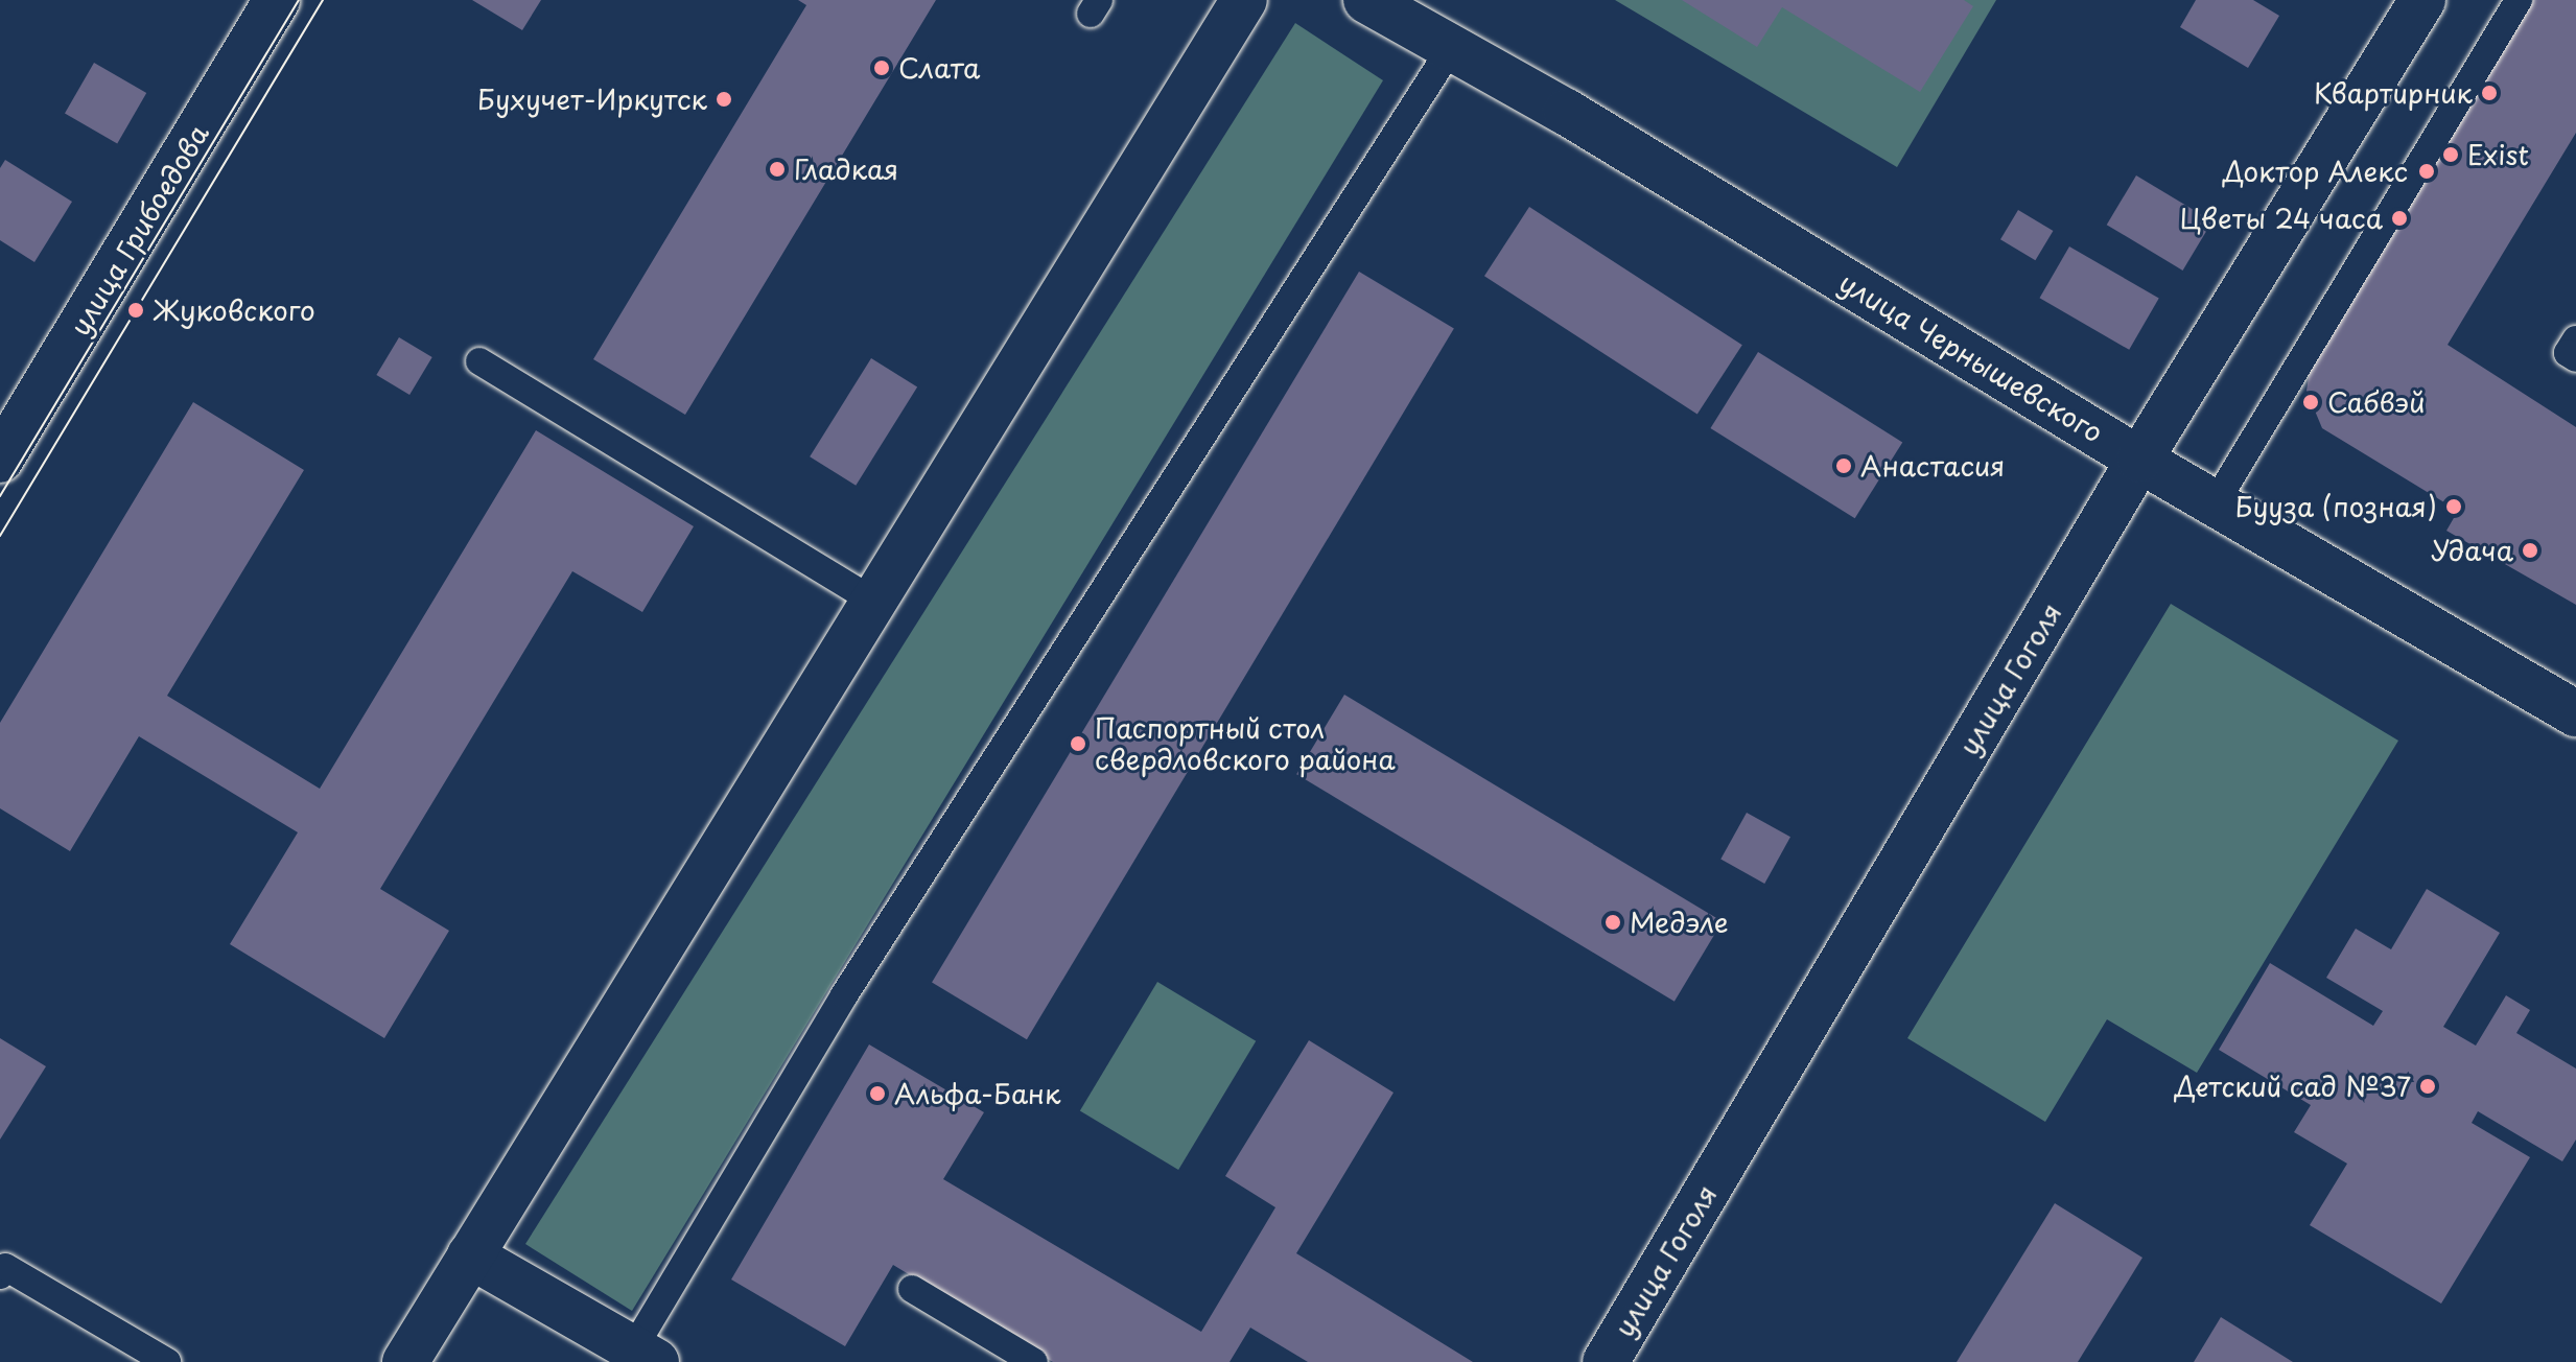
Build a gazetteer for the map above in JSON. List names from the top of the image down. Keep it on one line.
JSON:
{"streets":{"main road":["улица Грибоедова","улица Чернышевского","улица Гоголя"]},"crossings":[["улица Чернышевского","улица Гоголя"]],"places":["Слата","Квартирник","Бухучет-Иркутск","Exist","Гладкая","Доктор Алекс","Цветы 24 часа","Жуковского","Сабвэй","Анастасия","Бууза (позная)","Удача","Паспортный стол свердловского района","Медэле","Детский сад №37","Альфа-Банк"]}
